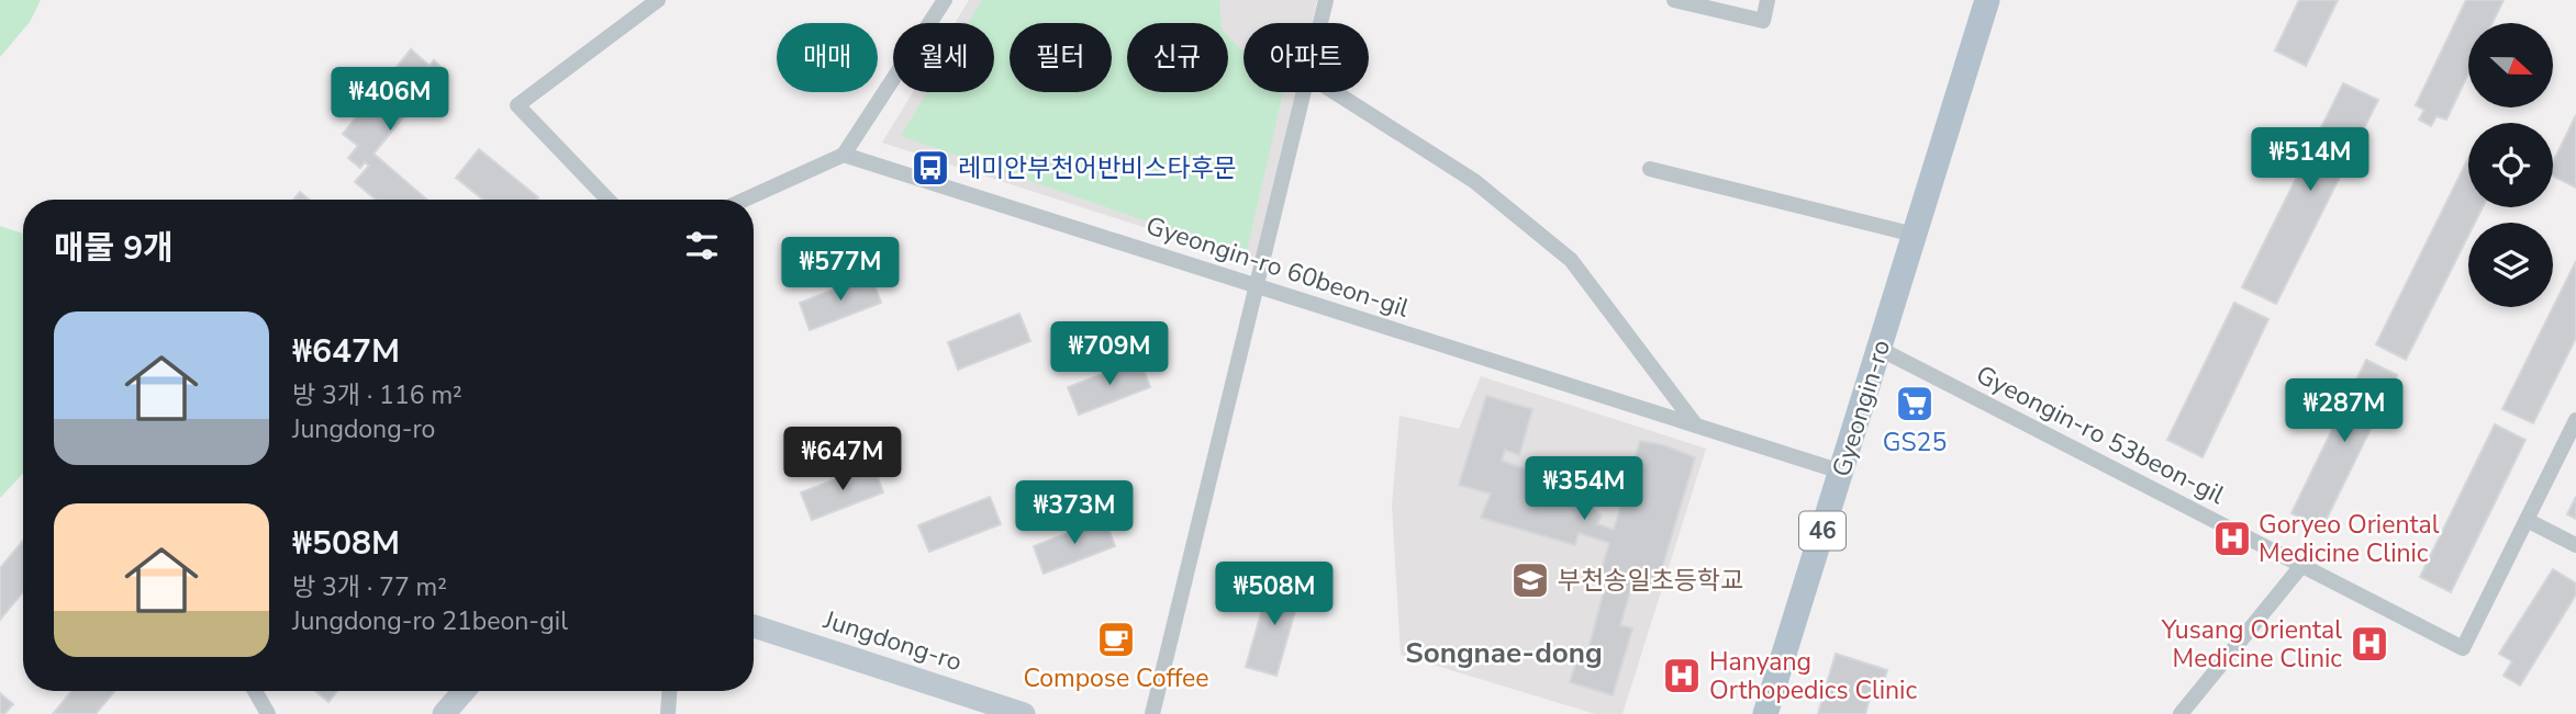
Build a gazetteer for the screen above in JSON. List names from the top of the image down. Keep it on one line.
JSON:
{"streets":{"main road":["Gyeongin-ro","46"],"street":["Gyeongin-ro 60beon-gil","Gyeongin-ro 53beon-gil","Jungdong-ro"]},"crossings":[["Gyeongin-ro 60beon-gil","Gyeongin-ro"],["Gyeongin-ro","Gyeongin-ro 53beon-gil"]],"districts":["Songnae-dong"],"places":{"bus stop":["레미안부천어반비스타후문"],"supermarket":["GS25"],"hospital":["Goryeo Oriental Medicine Clinic","Yusang Oriental Medicine Clinic","Hanyang Orthopedics Clinic"],"school or university":["부천송일초등학교"],"cafe":["Compose Coffee"]},"north":"right","page":{"chip":["매매","월세","필터","신규","아파트"],"price":["₩406M","₩514M","₩577M","₩709M","₩287M","₩647M","₩354M","₩373M","₩508M"],"heading":"매물 9개","list":[{"name":"₩647M","note":"방 3개 · 116 m² · Jungdong-ro"},{"name":"₩508M","note":"방 3개 · 77 m² · Jungdong-ro 21beon-gil"}]}}
